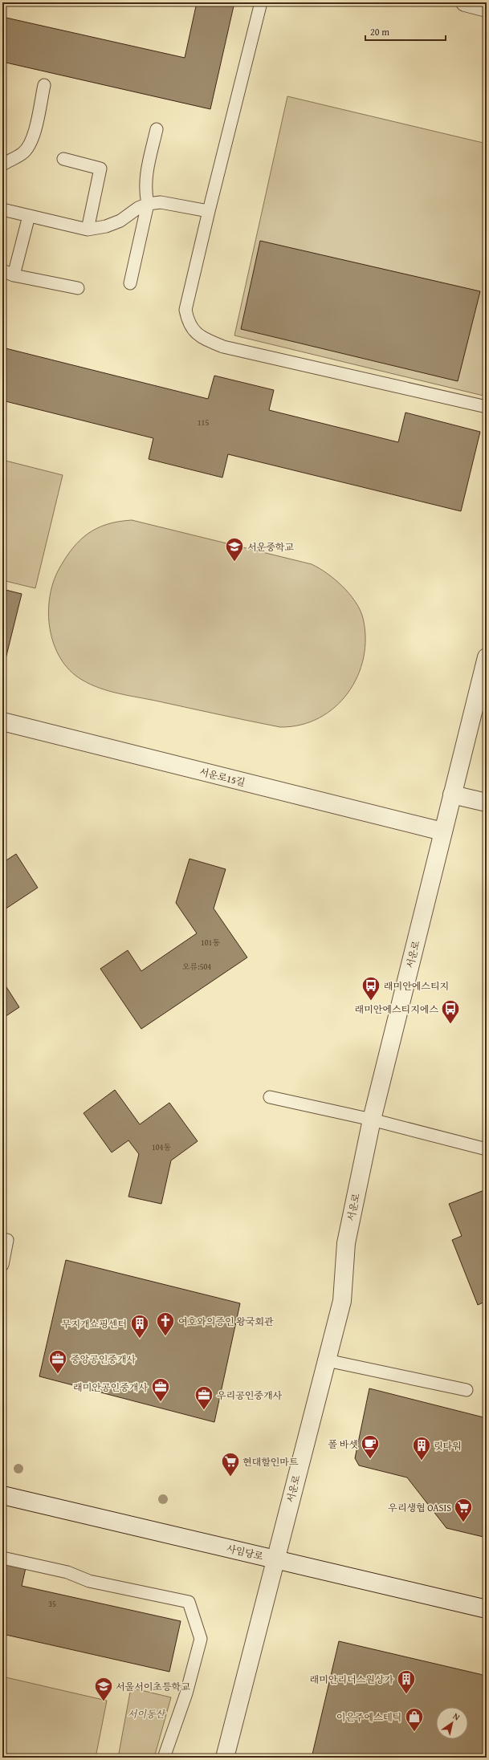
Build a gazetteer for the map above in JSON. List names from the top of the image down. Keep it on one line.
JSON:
{"streets":{"street":["서운로15길","서운로","사임당로"]},"crossings":[["서운로15길","서운로"],["서운로","사임당로"]],"parks":["서이동산"],"places":{"school or university":["서운중학교","서울서이초등학교"],"bus stop":["래미안에스티지","래미안에스티지에스"],"church":["여호와의증인 왕국회관"],"building":["무지개쇼핑센터","릿타워","래미안리더스원상가"],"office":["중앙공인중개사","래미안공인중개사","우리공인중개사"],"cafe":["폴 바셋"],"supermarket":["현대할인마트","우리생협 OASIS"],"shop":["이은주에스테틱"]},"house_numbers":["115","101동","오류:504","104동","35"],"scale_bar":"20 m","north":"top right"}
